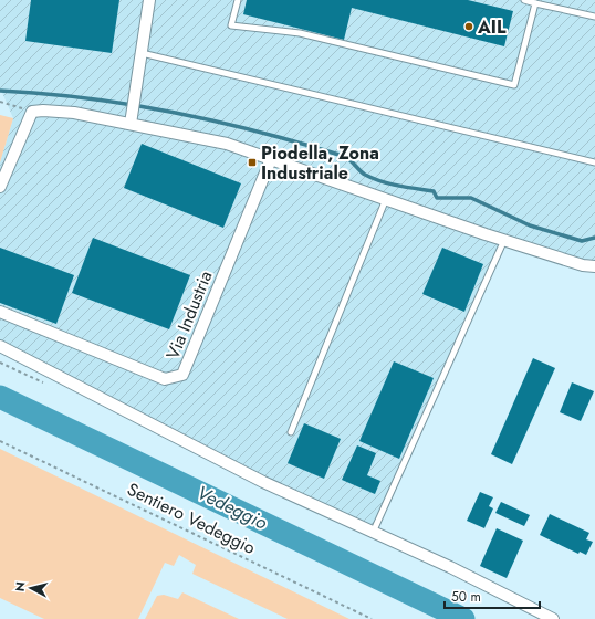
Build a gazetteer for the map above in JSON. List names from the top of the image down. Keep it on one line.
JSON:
{"streets":{"street":["Via Industria"],"path":["Sentiero Vedeggio"]},"water":["Vedeggio"],"places":{"other":["AIL"],"transit":["Piodella, Zona Industriale"]},"scale_bar":"50 m","north":"left"}
